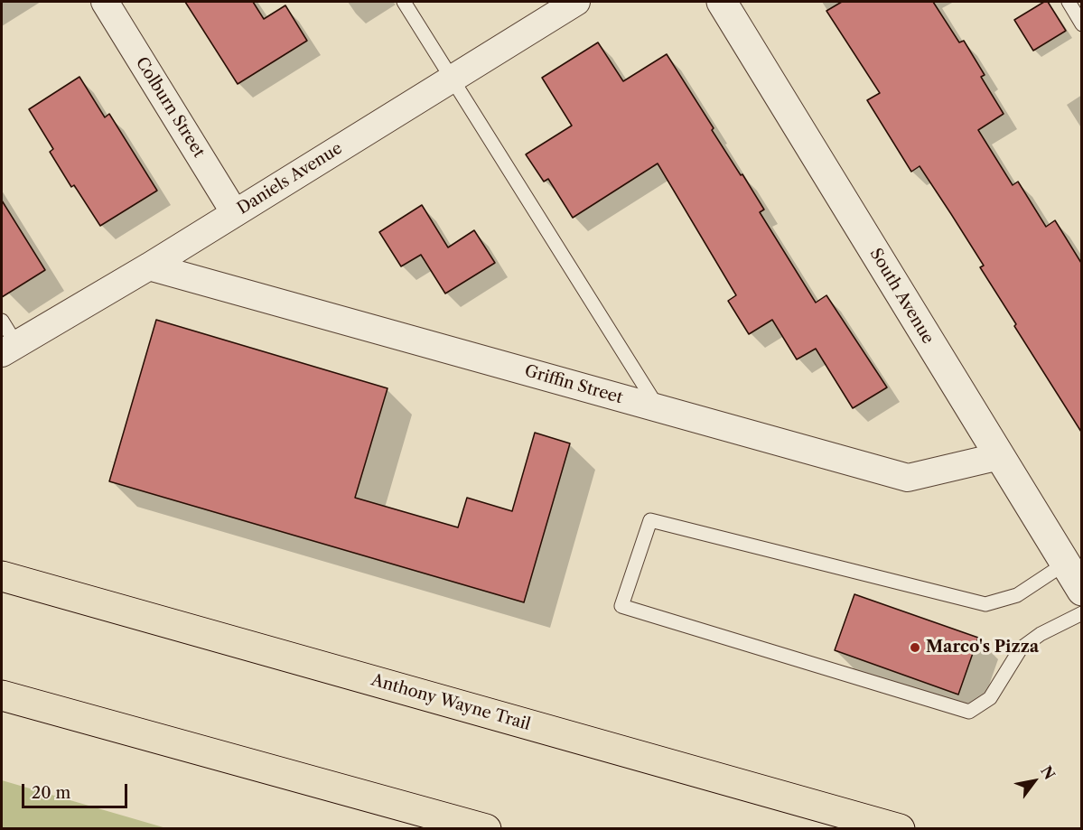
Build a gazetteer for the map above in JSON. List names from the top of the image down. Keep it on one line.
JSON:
{"streets":{"highway":["Anthony Wayne Trail"],"street":["Colburn Street","Daniels Avenue","South Avenue","Griffin Street"]},"crossings":[["Colburn Street","Daniels Avenue"],["Daniels Avenue","Griffin Street"],["South Avenue","Griffin Street"]],"places":["Marco's Pizza"],"scale_bar":"20 m","north":"top right"}
